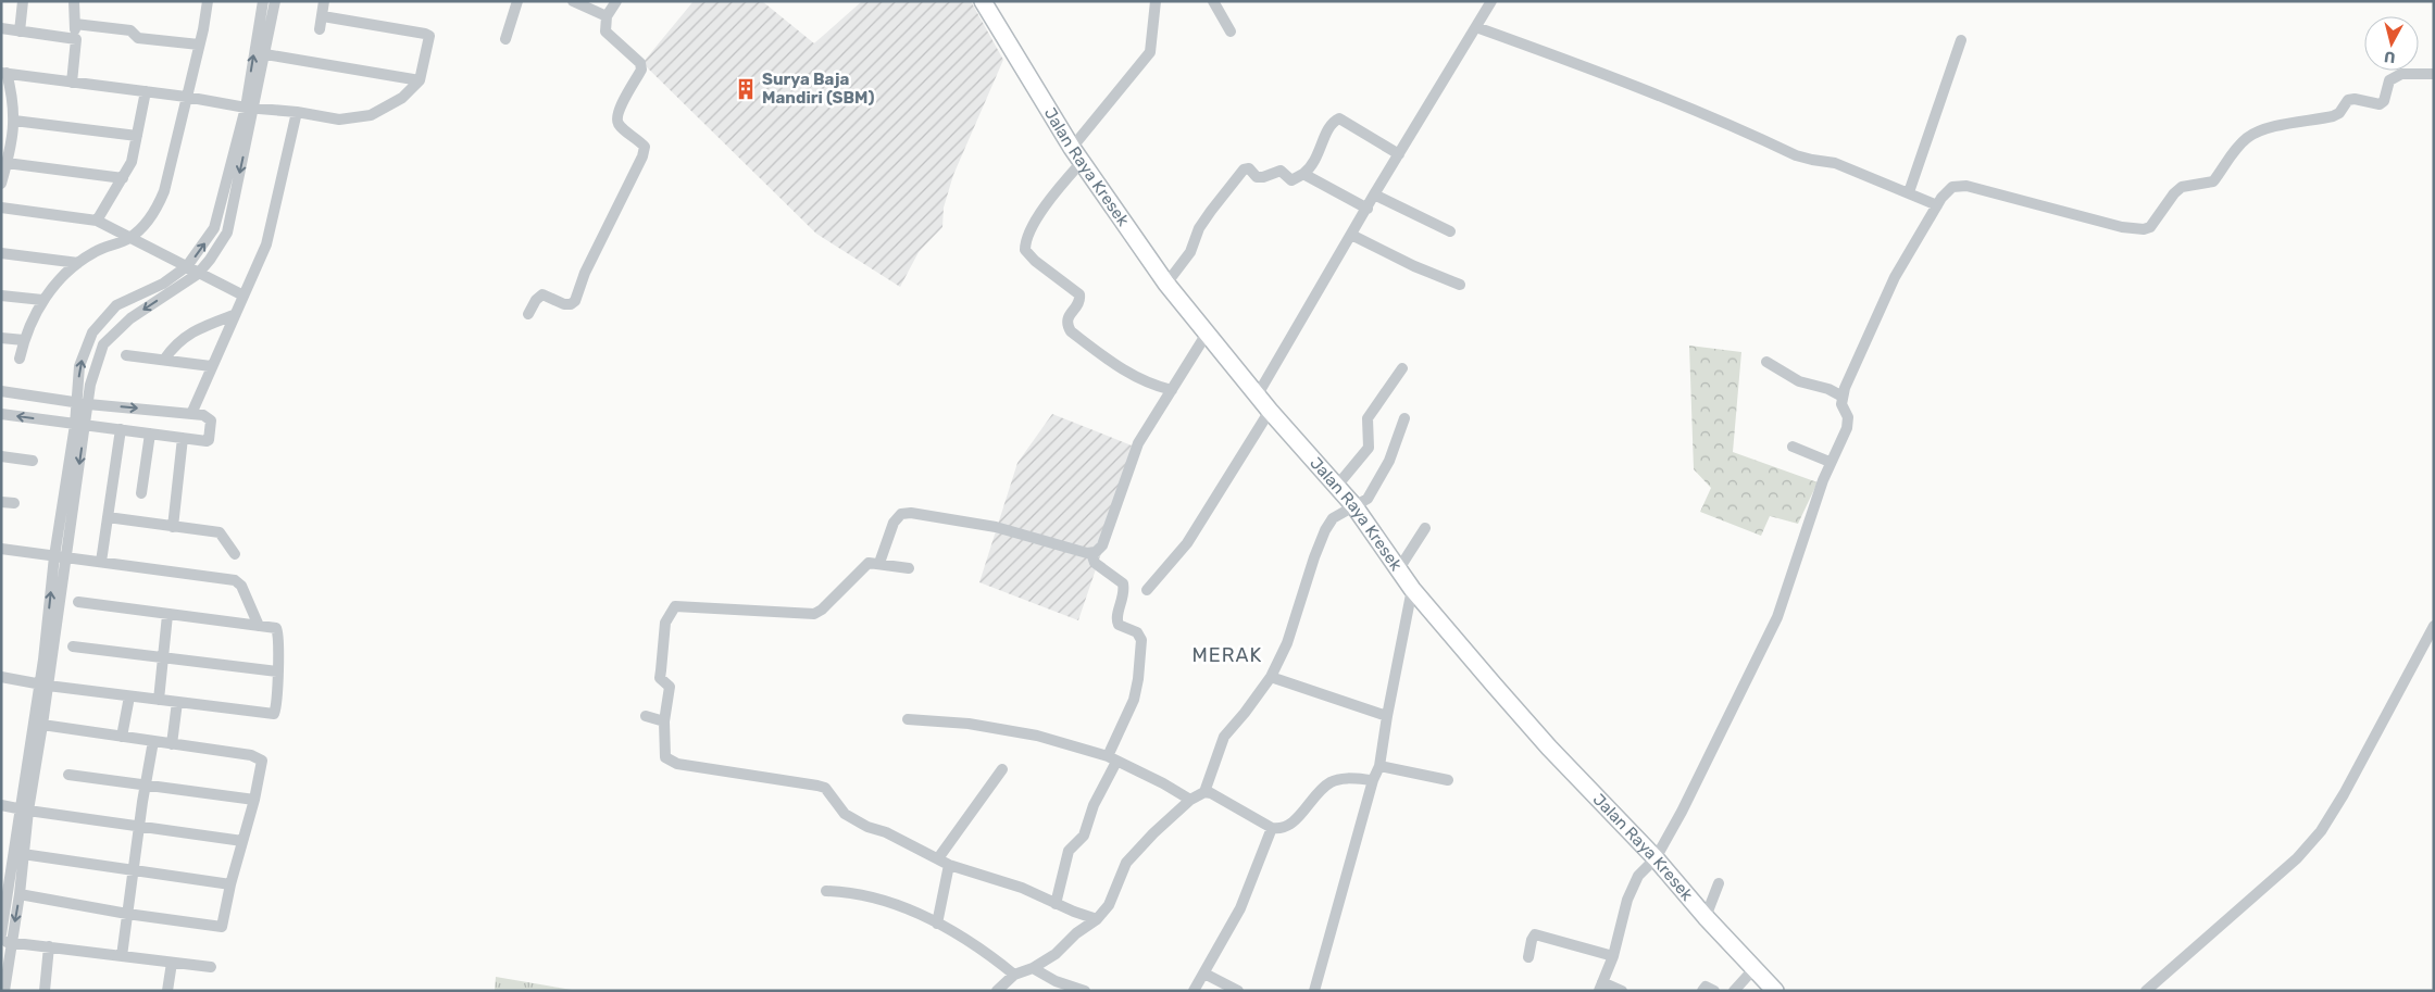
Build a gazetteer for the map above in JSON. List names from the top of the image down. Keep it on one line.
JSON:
{"streets":{"main road":["Jalan Raya Kresek"]},"districts":["MERAK"],"places":{"building":["Surya Baja Mandiri (SBM)"]},"north":"bottom"}
